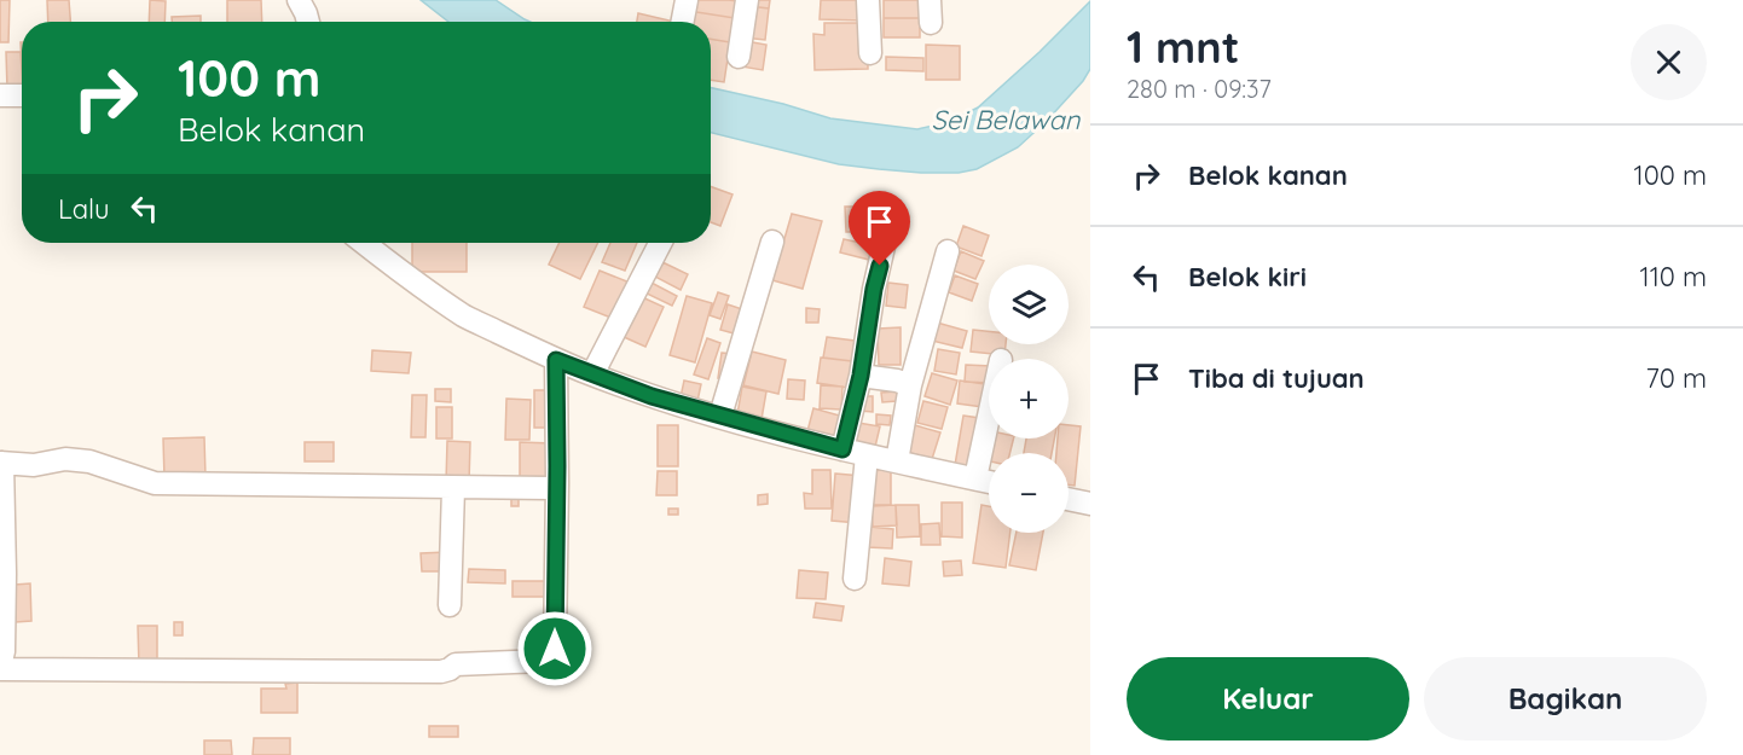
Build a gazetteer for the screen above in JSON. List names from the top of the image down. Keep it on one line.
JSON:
{"water":["Sei Belawan"],"page":{"heading":["1 mnt","280 m · 09:37"],"turn":["100 m","Belok kanan"],"list":[{"name":"Belok kanan","value":"100 m"},{"name":"Belok kiri","value":"110 m"},{"name":"Tiba di tujuan","value":"70 m"}],"then":"Lalu","map_buttons":["+","−"],"buttons":["Keluar","Bagikan"]}}
